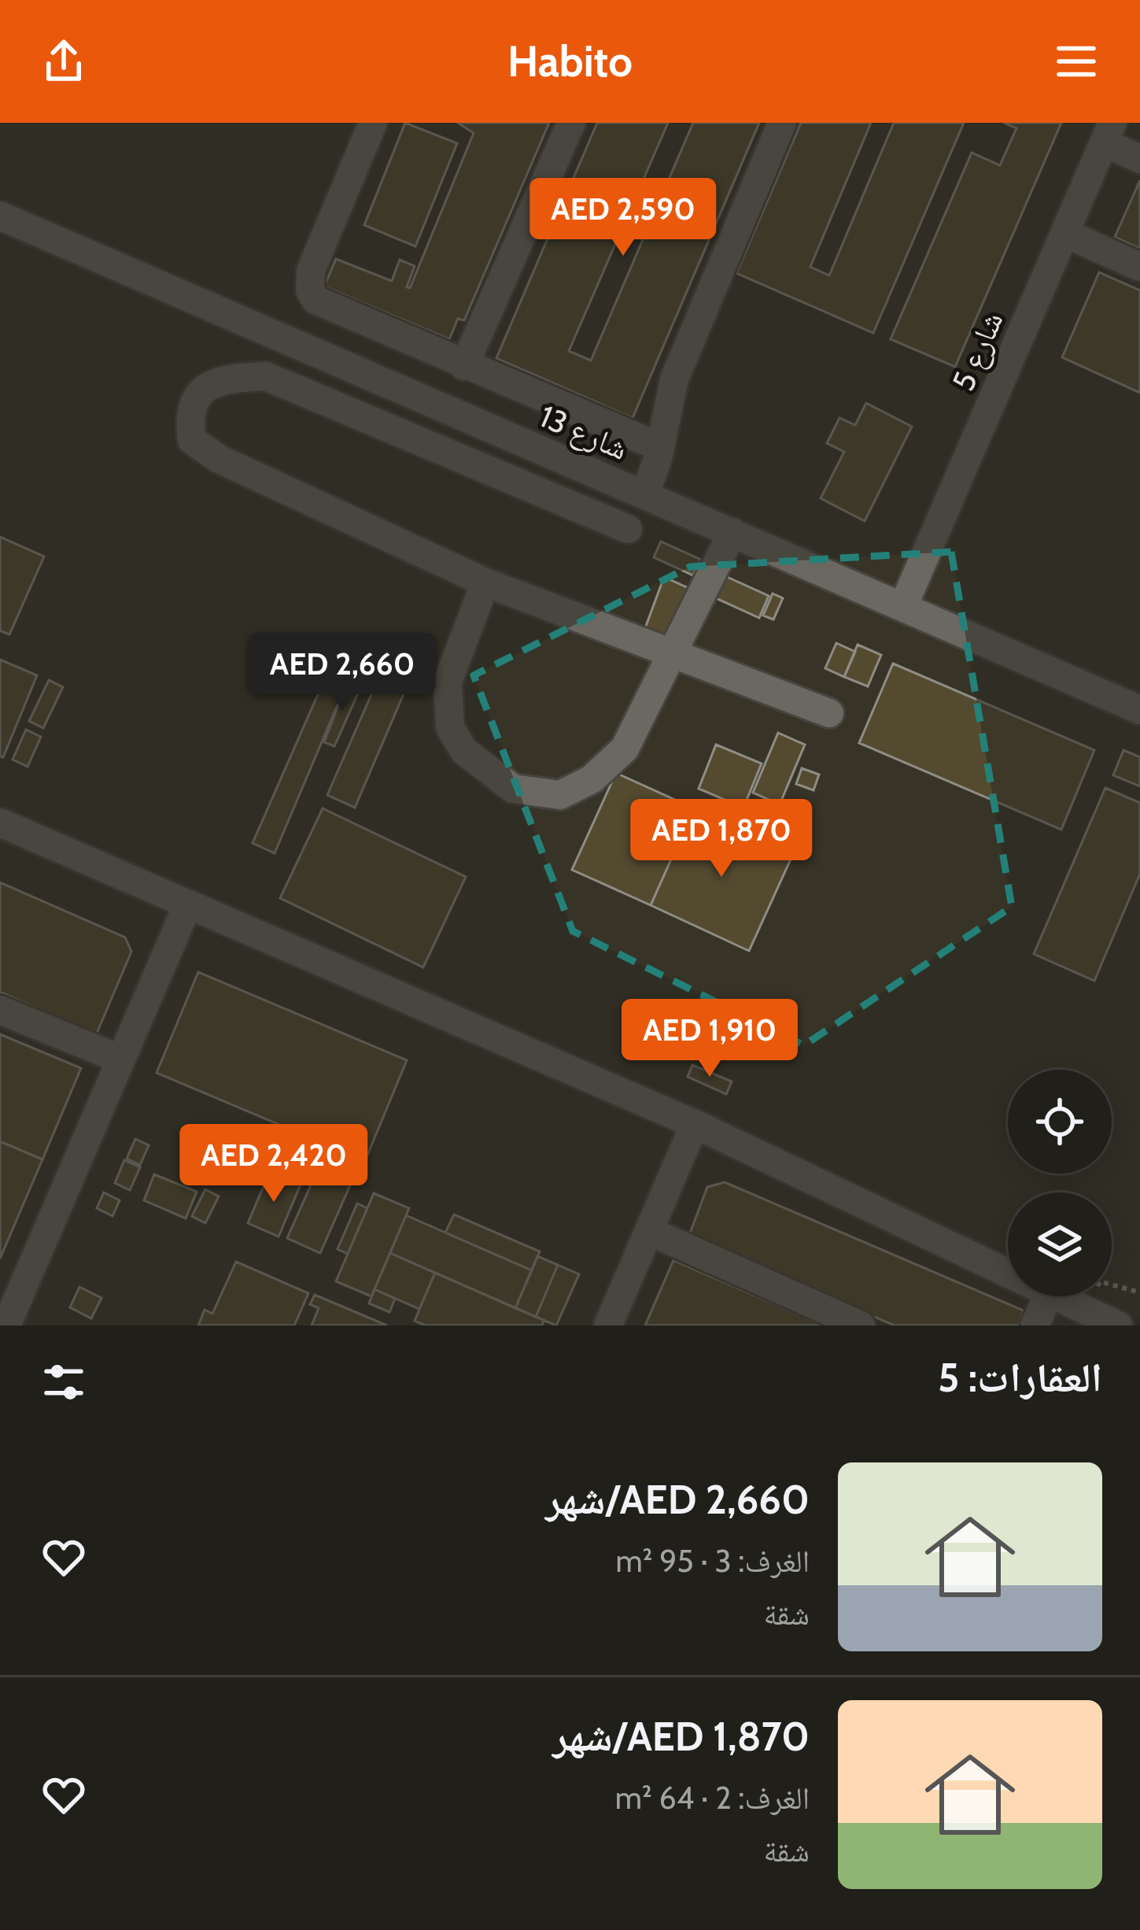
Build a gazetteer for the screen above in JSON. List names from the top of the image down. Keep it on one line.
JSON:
{"streets":{"street":["شارع 5","شارع 13"]},"crossings":[["شارع 5","شارع 13"]],"page":{"header":"Habito","price":["AED 2,590","AED 2,660","AED 1,870","AED 1,910","AED 2,420"],"heading":"العقارات: 5","list":[{"name":"AED 2,660/شهر","note":"الغرف: 3 · 95 m² · شقة"},{"name":"AED 1,870/شهر","note":"الغرف: 2 · 64 m² · شقة"}]}}
